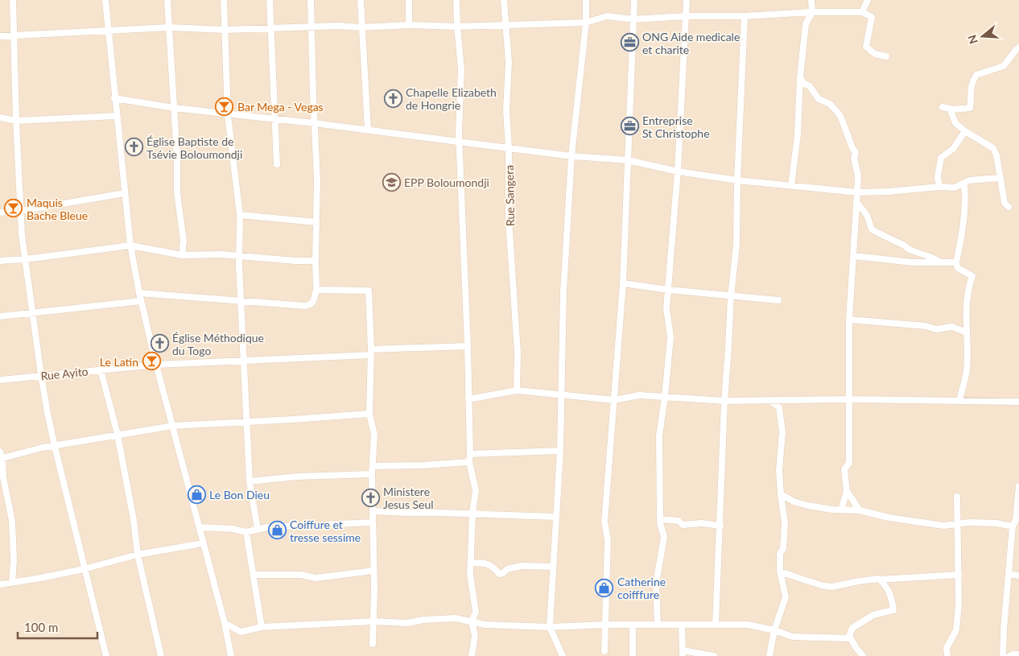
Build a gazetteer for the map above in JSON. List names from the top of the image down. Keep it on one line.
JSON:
{"streets":{"street":["Rue Sangera","Rue Ayito"]},"places":{"office":["ONG Aide medicale et charite","Entreprise St Christophe"],"church":["Chapelle Elizabeth de Hongrie","Église Baptiste de Tsévie Boloumondji","Église Méthodique du Togo","Ministere Jesus Seul"],"bar":["Bar Mega - Vegas","Maquis Bache Bleue","Le Latin"],"school or university":["EPP Boloumondji"],"shop":["Le Bon Dieu","Coiffure et tresse sessime","Catherine coifffure"]},"scale_bar":"100 m","north":"left"}
